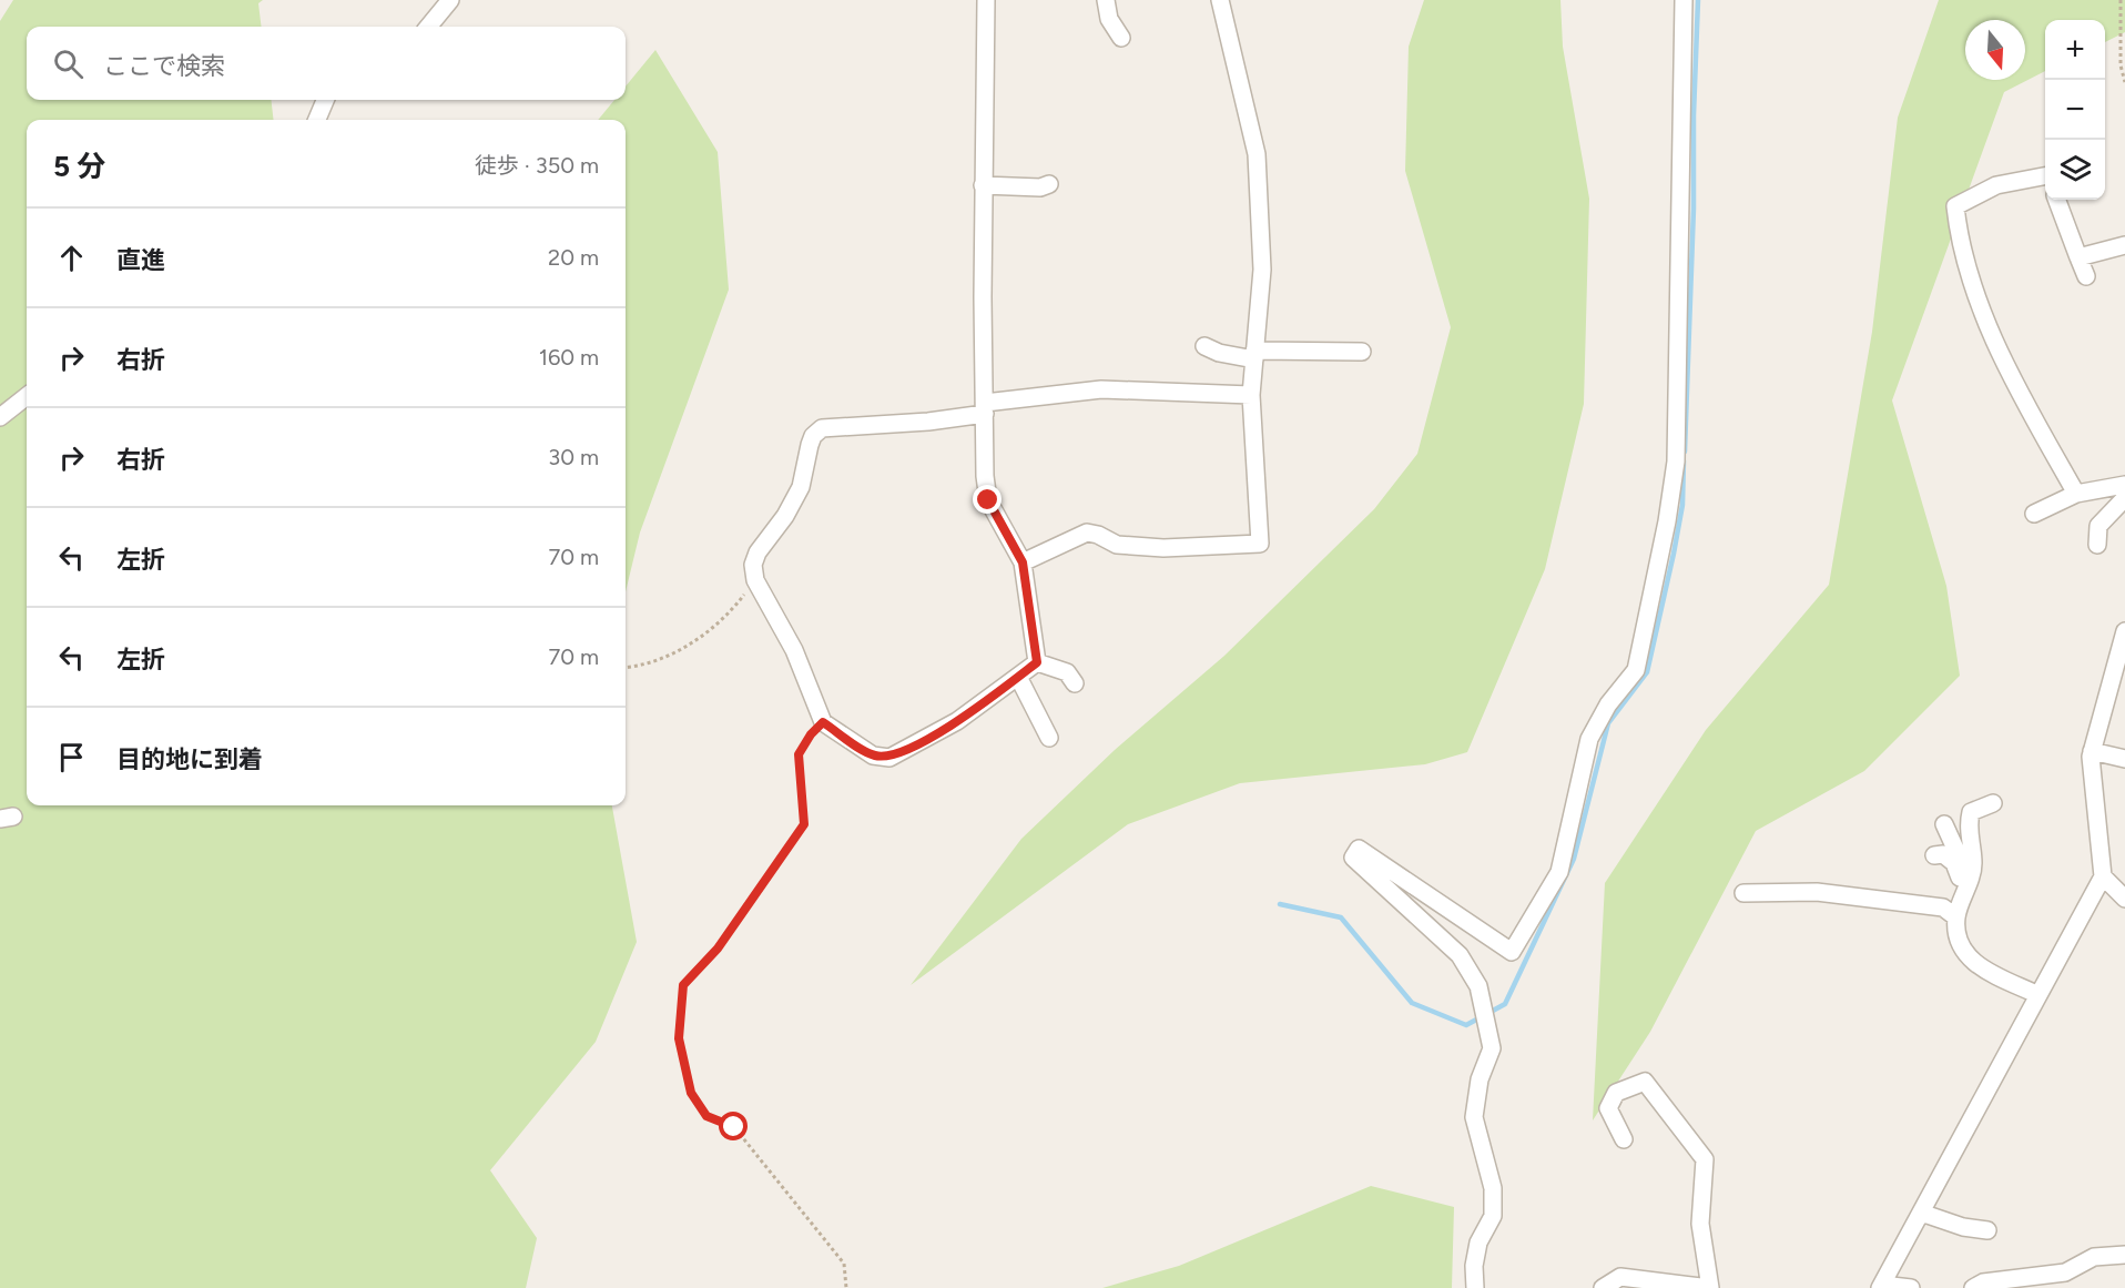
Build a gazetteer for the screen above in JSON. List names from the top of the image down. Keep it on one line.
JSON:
{"north":"bottom","page":{"map_buttons":["+","−"],"search":"ここで検索","heading":["5 分","徒歩 · 350 m"],"list":[["直進","20 m"],["右折","160 m"],["右折","30 m"],["左折","70 m"],["左折","70 m"],"目的地に到着"]}}
